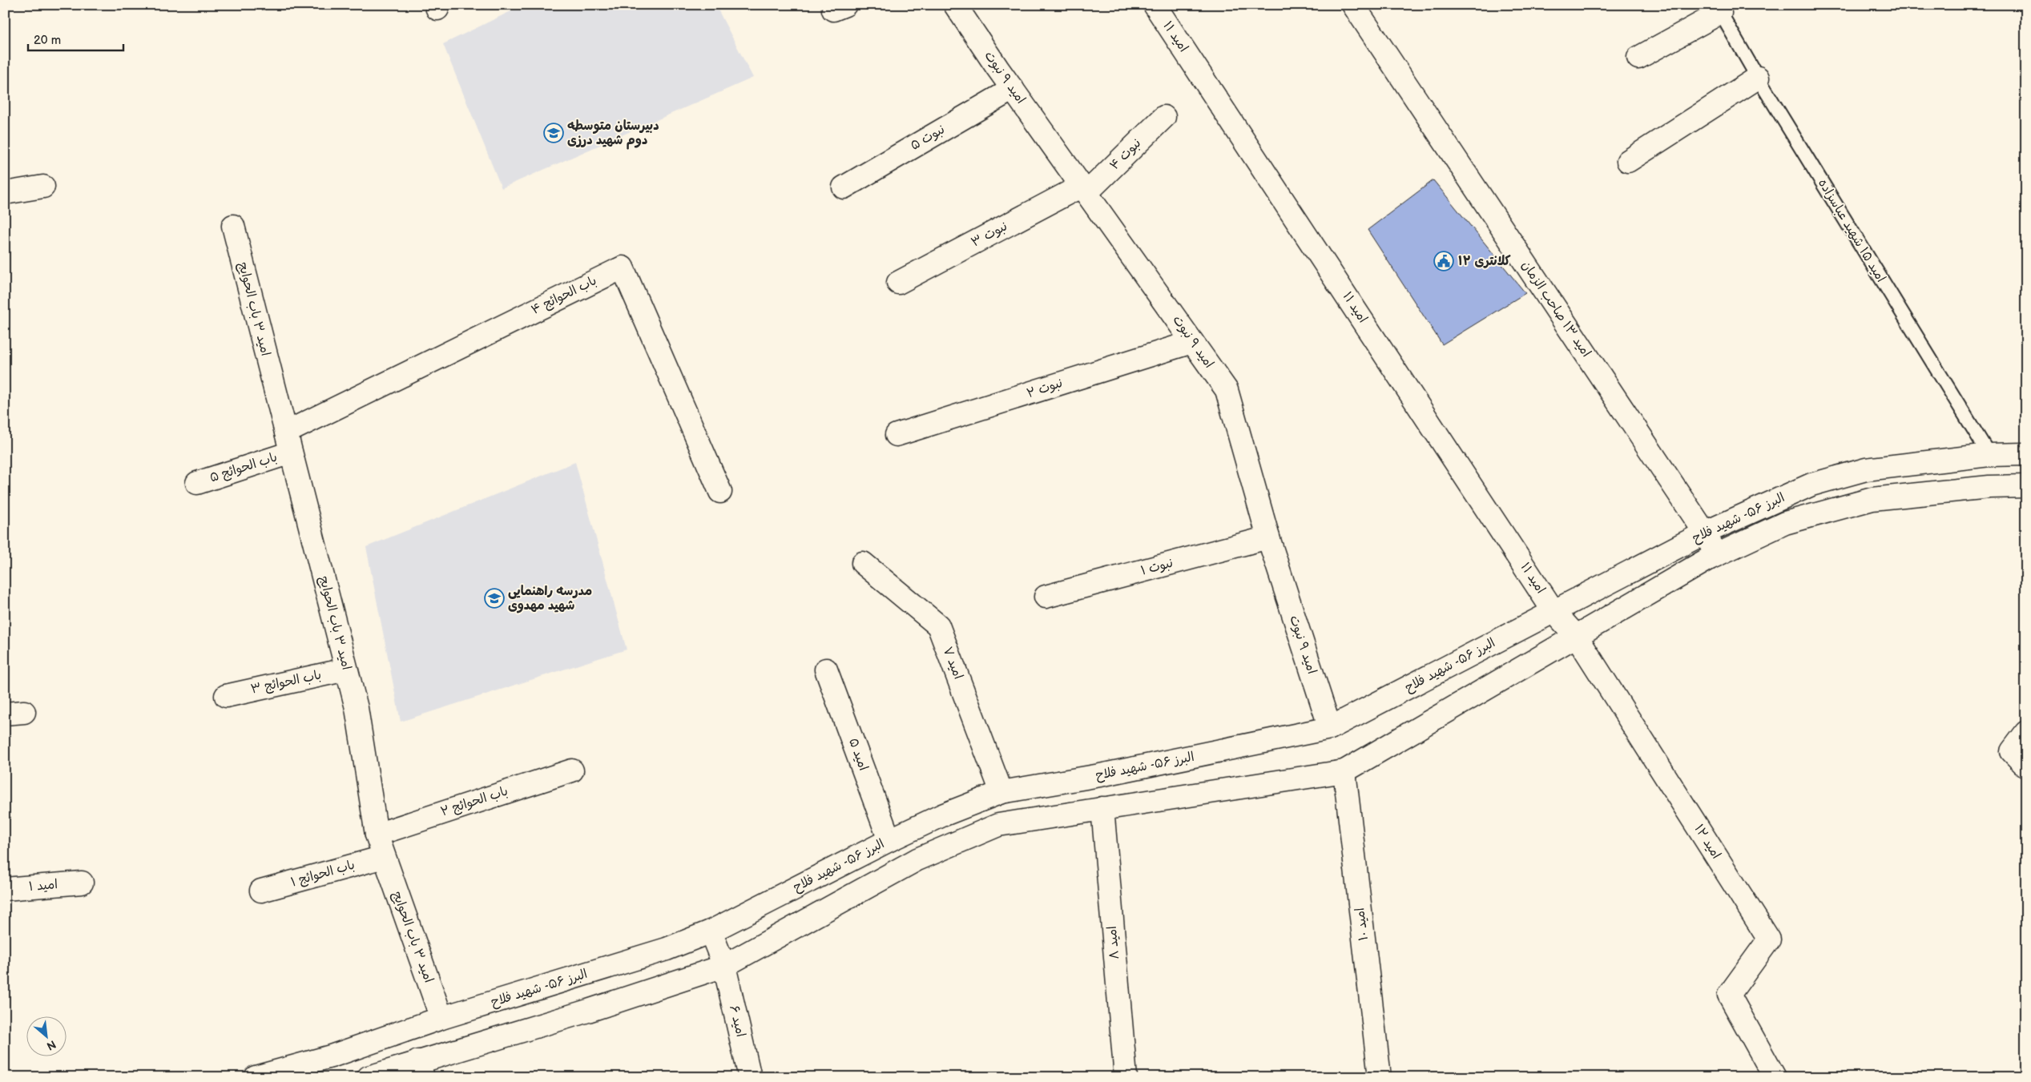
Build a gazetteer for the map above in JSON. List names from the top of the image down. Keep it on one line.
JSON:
{"streets":{"street":["امید ۱۱","امید ۹ نبوت","نبوت ۵","نبوت ۴","نبوت ۳","باب الحوائج ۴","امید ۳ باب الحوایج","امید ۱۳ صاحب الزمان","نبوت ۲","باب الحوائج ۵","البرز ۵۶- شهید فلاح","نبوت ۱","امید ۷","باب الحوائج ۳","امید ۵","باب الحوائج ۲","امید ۱۲","باب الحوائج ۱","امید ۱","امید ۱۰","امید ۸","امید ۶"],"lane":["امید ۱۵ شهید عباسزاده"]},"crossings":[["امید ۱۱","البرز ۵۶- شهید فلاح"],["امید ۱۱","امید ۱۲"],["امید ۹ نبوت","نبوت ۵"],["امید ۹ نبوت","نبوت ۴"],["امید ۹ نبوت","نبوت ۳"],["امید ۹ نبوت","نبوت ۲"],["امید ۹ نبوت","البرز ۵۶- شهید فلاح"],["امید ۹ نبوت","نبوت ۱"],["نبوت ۴","نبوت ۳"],["امید ۱۵ شهید عباسزاده","البرز ۵۶- شهید فلاح"],["باب الحوائج ۴","امید ۳ باب الحوایج"],["باب الحوائج ۴","باب الحوائج ۵"],["امید ۳ باب الحوایج","باب الحوائج ۵"],["امید ۳ باب الحوایج","البرز ۵۶- شهید فلاح"],["امید ۳ باب الحوایج","باب الحوائج ۳"],["امید ۳ باب الحوایج","باب الحوائج ۲"],["امید ۳ باب الحوایج","باب الحوائج ۱"],["امید ۱۳ صاحب الزمان","البرز ۵۶- شهید فلاح"],["البرز ۵۶- شهید فلاح","امید ۷"],["البرز ۵۶- شهید فلاح","امید ۵"],["البرز ۵۶- شهید فلاح","امید ۱۲"],["البرز ۵۶- شهید فلاح","امید ۱۰"],["البرز ۵۶- شهید فلاح","امید ۸"],["البرز ۵۶- شهید فلاح","امید ۶"]],"places":{"school or university":["دبیرستان متوسطه دوم شهید درزی","مدرسه راهنمایی شهید مهدوی"],"public building":["کلانتری ۱۲"]},"scale_bar":"20 m","north":"bottom right"}
